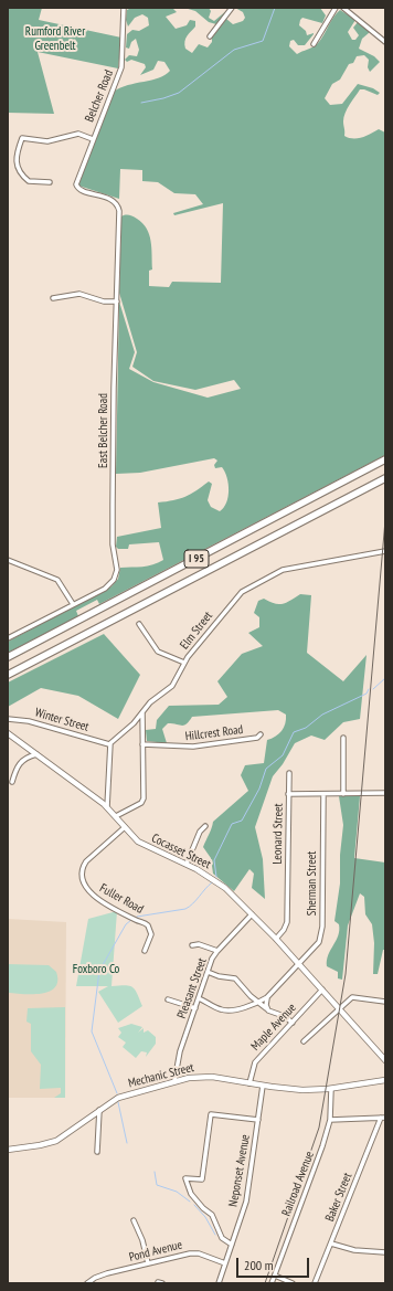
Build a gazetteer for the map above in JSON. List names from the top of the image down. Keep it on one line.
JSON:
{"streets":{"highway":["I 95"],"main road":["Cocasset Street","Mechanic Street"],"street":["Belcher Road","East Belcher Road","Elm Street","Winter Street","Hillcrest Road","Leonard Street","Sherman Street","Fuller Road","Pleasant Street","Maple Avenue","Neponset Avenue","Railroad Avenue","Baker Street","Pond Avenue"]},"crossings":[["Belcher Road","East Belcher Road"],["Elm Street","Winter Street"],["Leonard Street","Cocasset Street"],["Leonard Street","Sherman Street"],["Cocasset Street","Sherman Street"],["Cocasset Street","Fuller Road"],["Cocasset Street","Pleasant Street"],["Cocasset Street","Maple Avenue"],["Sherman Street","Pleasant Street"],["Pleasant Street","Mechanic Street"],["Maple Avenue","Mechanic Street"],["Mechanic Street","Neponset Avenue"],["Mechanic Street","Railroad Avenue"],["Neponset Avenue","Pond Avenue"]],"parks":["Rumford River Greenbelt","Foxboro Co"],"scale_bar":"200 m"}
